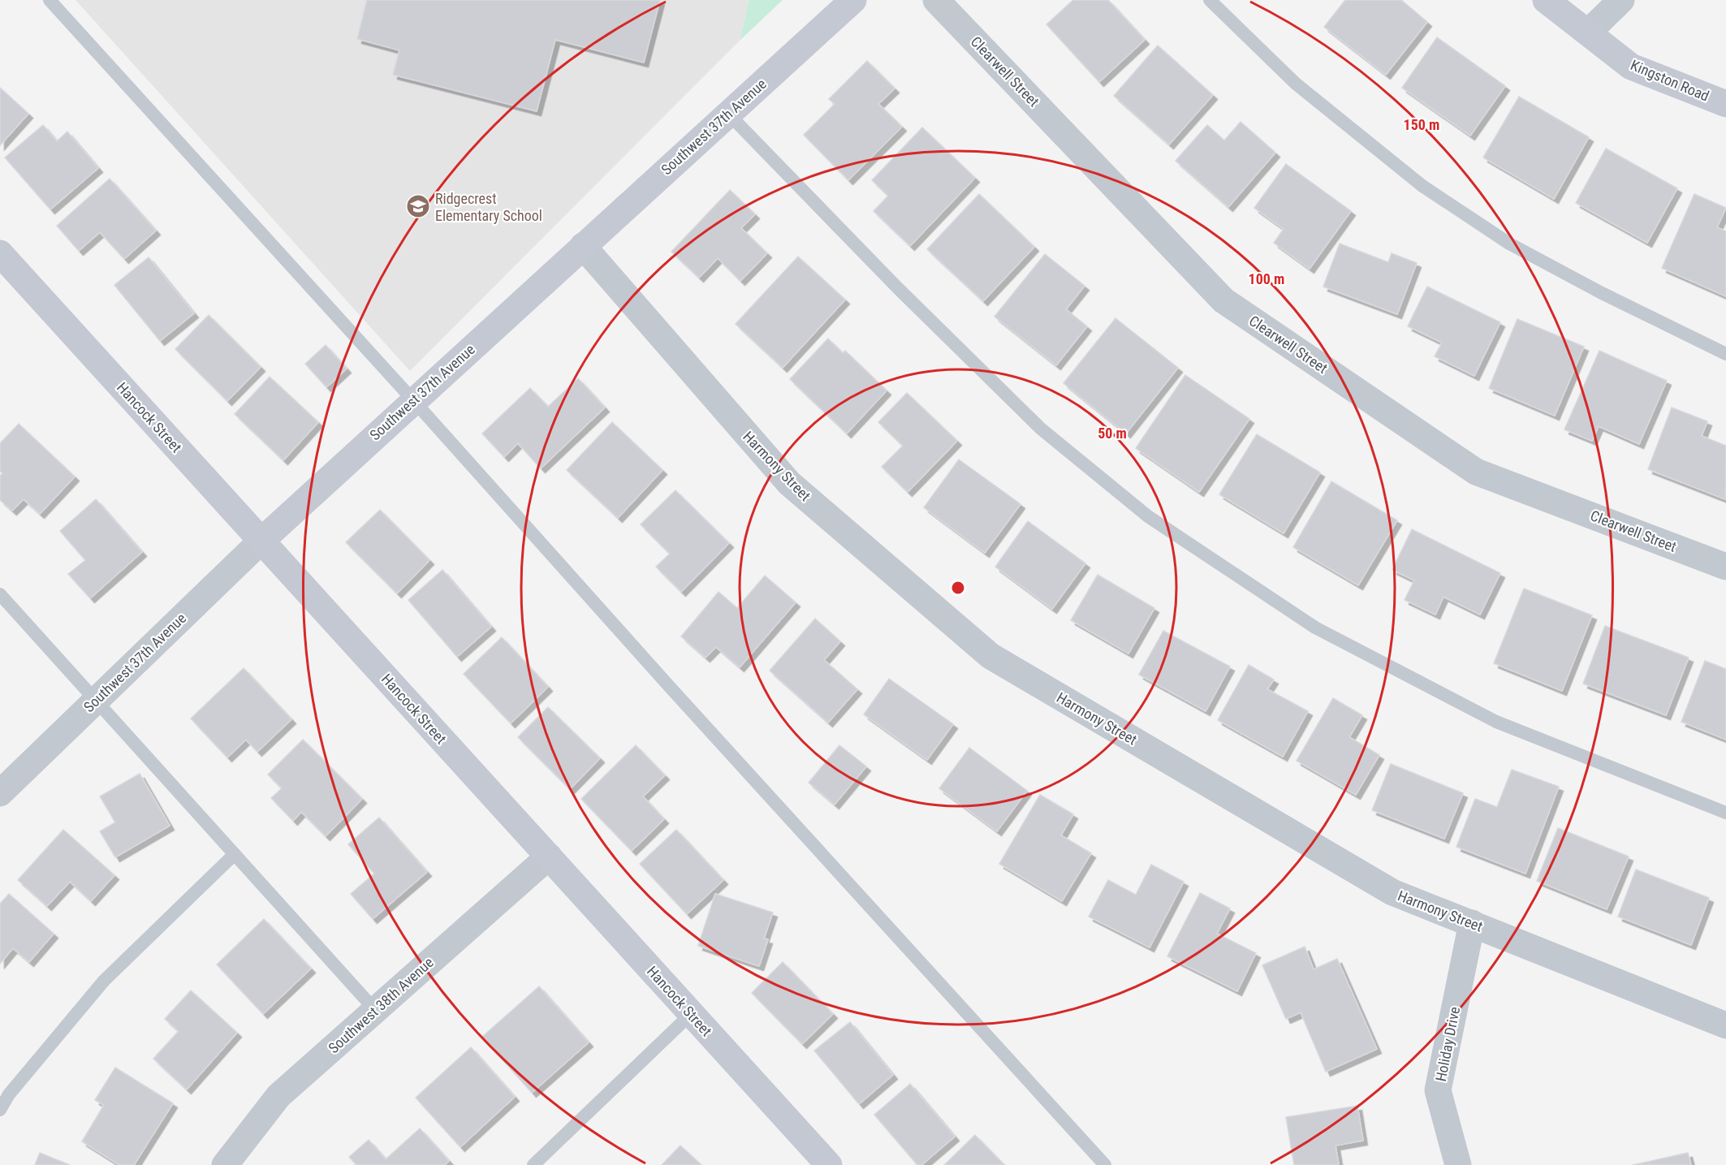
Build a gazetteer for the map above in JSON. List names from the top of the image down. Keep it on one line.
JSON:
{"streets":{"street":["Clearwell Street","Kingston Road","Southwest 37th Avenue","Hancock Street","Harmony Street","Southwest 38th Avenue","Holiday Drive"]},"crossings":[["Southwest 37th Avenue","Hancock Street"],["Southwest 37th Avenue","Harmony Street"],["Hancock Street","Southwest 38th Avenue"],["Harmony Street","Holiday Drive"]],"places":{"school or university":["Ridgecrest Elementary School"]},"rings":["150 m","100 m","50 m"]}
